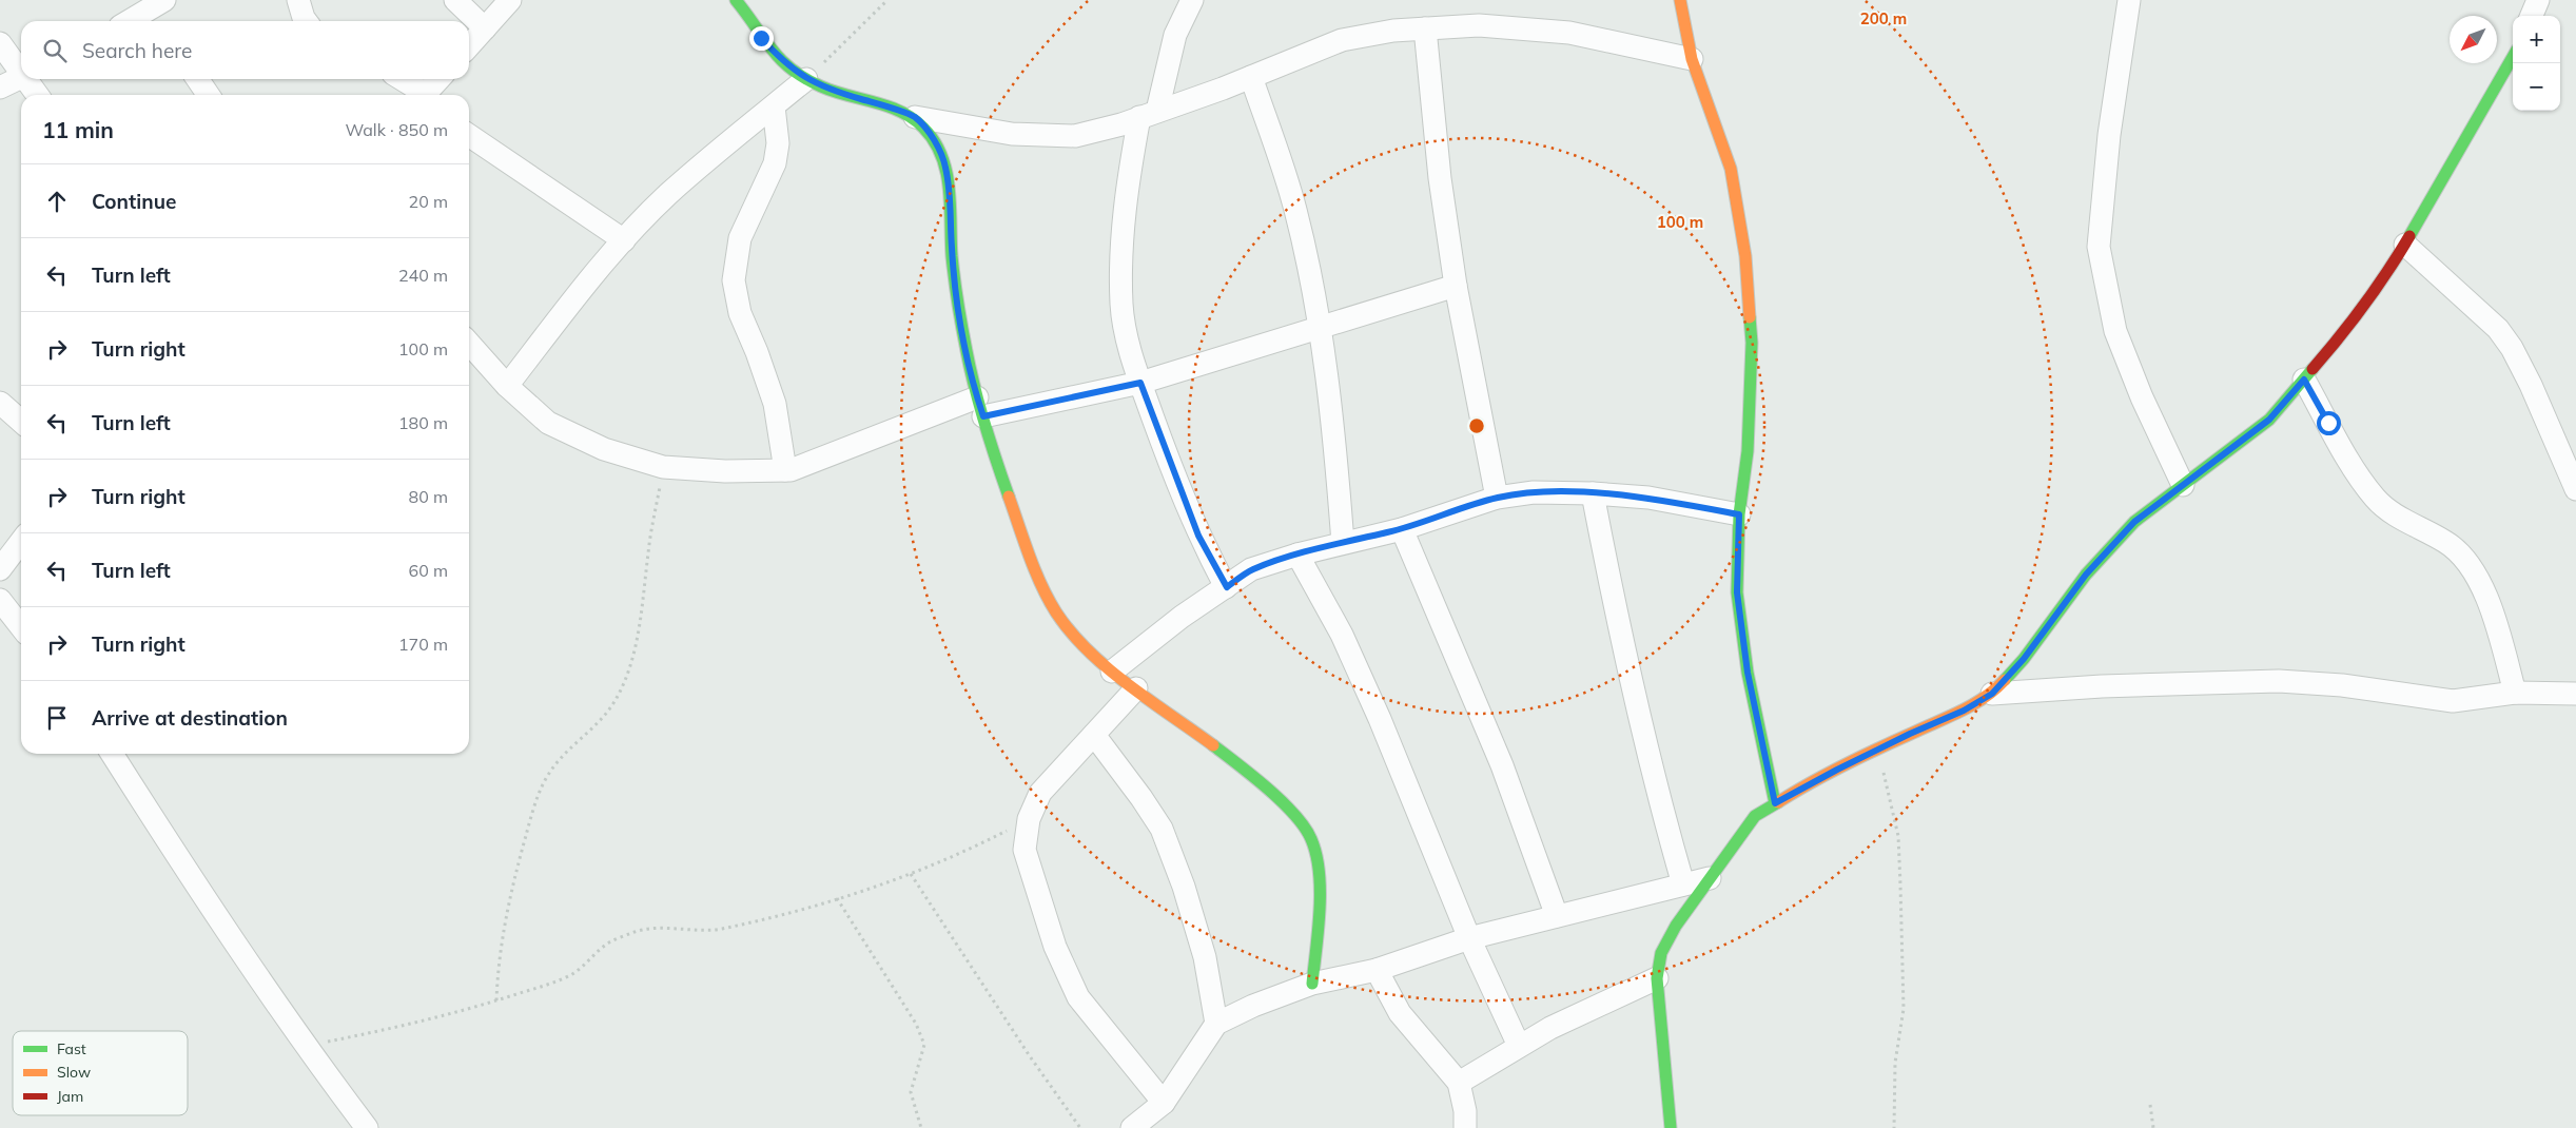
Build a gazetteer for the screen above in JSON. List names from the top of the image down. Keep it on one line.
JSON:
{"legend":["Fast","Slow","Jam"],"north":"bottom left","page":{"map_buttons":["+","−"],"search":"Search here","heading":["11 min","Walk · 850 m"],"list":[["Continue","20 m"],["Turn left","240 m"],["Turn right","100 m"],["Turn left","180 m"],["Turn right","80 m"],["Turn left","60 m"],["Turn right","170 m"],"Arrive at destination"]},"rings":["200 m","100 m"]}
